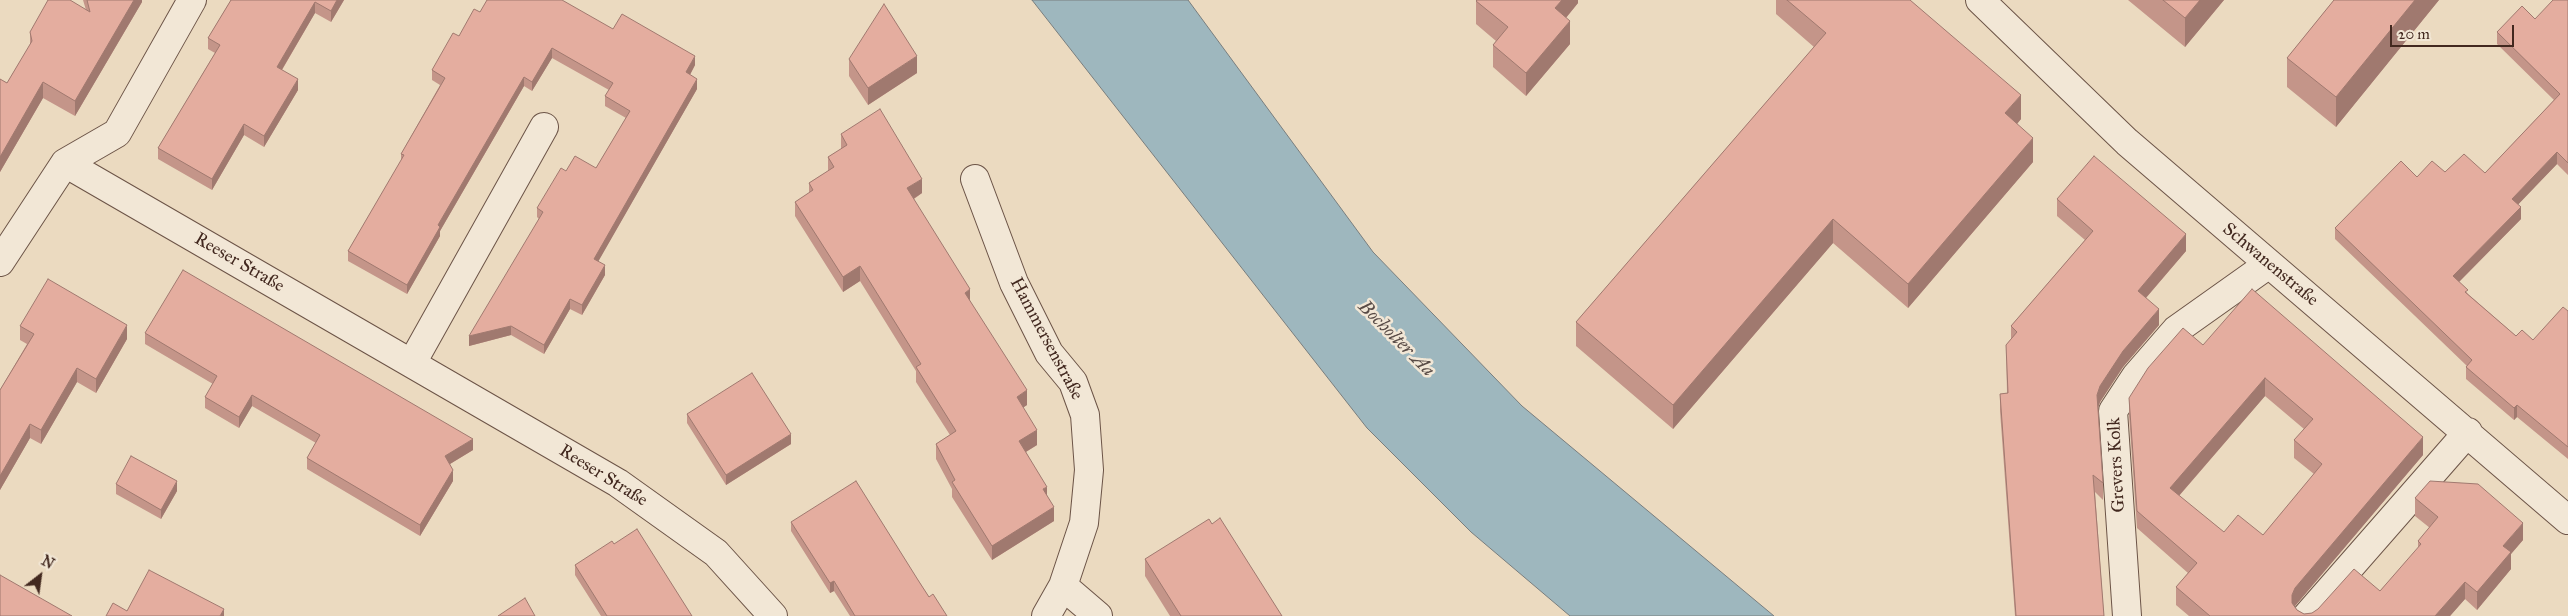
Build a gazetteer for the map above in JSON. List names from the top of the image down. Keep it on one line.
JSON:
{"streets":{"street":["Reeser Straße","Schwanenstraße","Hammersenstraße","Grevers Kolk"]},"crossings":[["Schwanenstraße","Grevers Kolk"]],"water":["Bocholter Aa"],"scale_bar":"20 m","north":"top right"}
